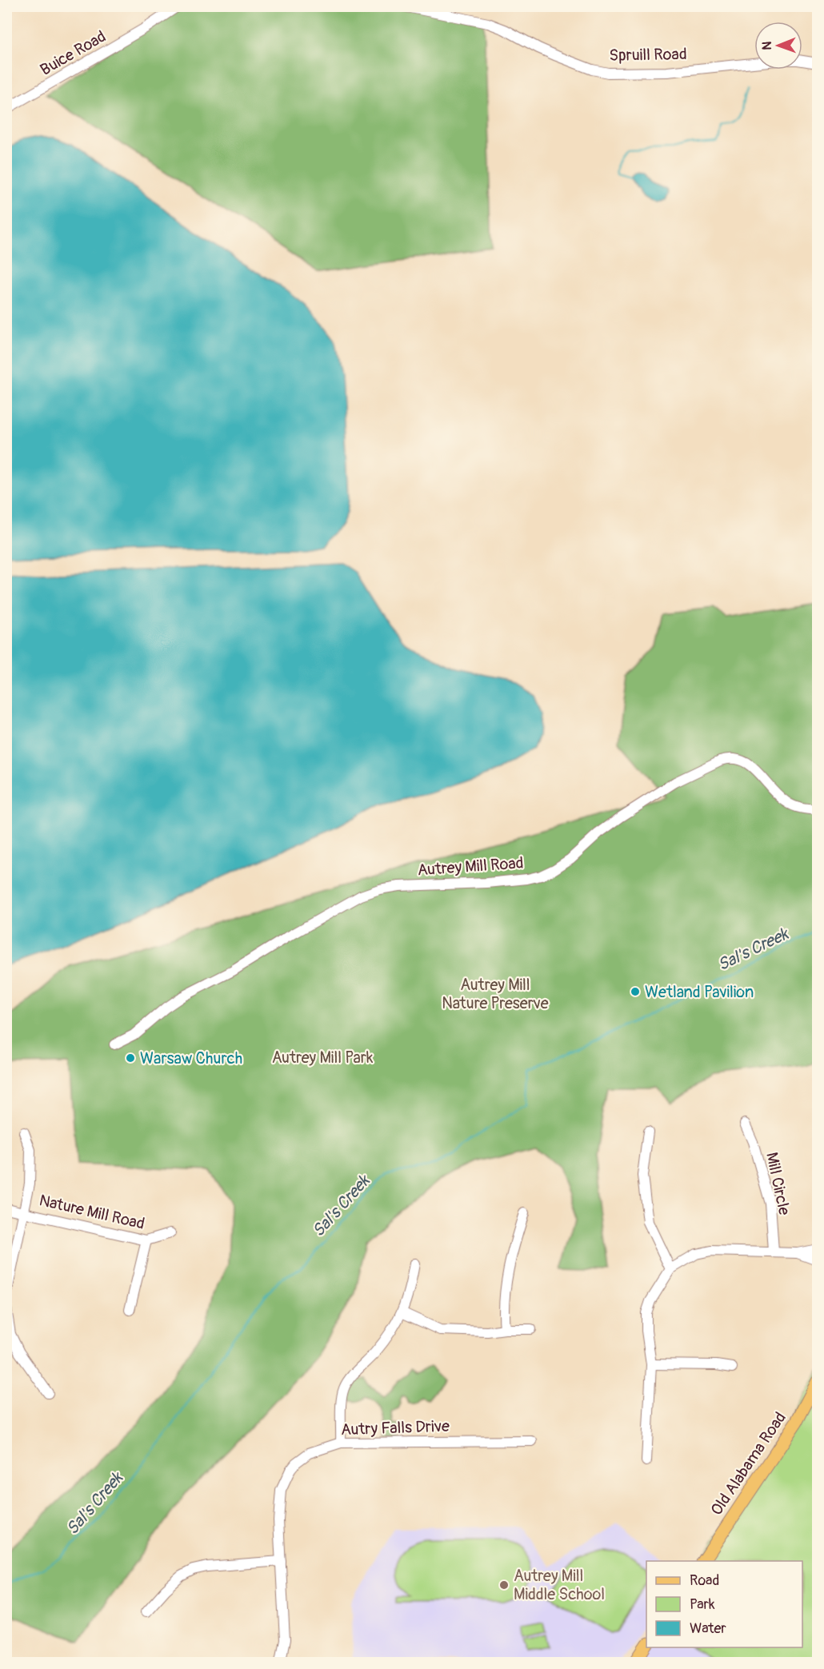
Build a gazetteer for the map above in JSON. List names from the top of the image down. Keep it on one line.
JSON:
{"streets":{"main road":["Old Alabama Road"],"street":["Buice Road","Spruill Road","Autrey Mill Road","Mill Circle","Nature Mill Road","Autry Falls Drive"]},"water":["Sal's Creek"],"parks":["Autrey Mill Nature Preserve","Autrey Mill Park"],"places":["Wetland Pavilion","Warsaw Church","Autrey Mill Middle School"],"legend":["Road","Park","Water"],"north":"left"}
